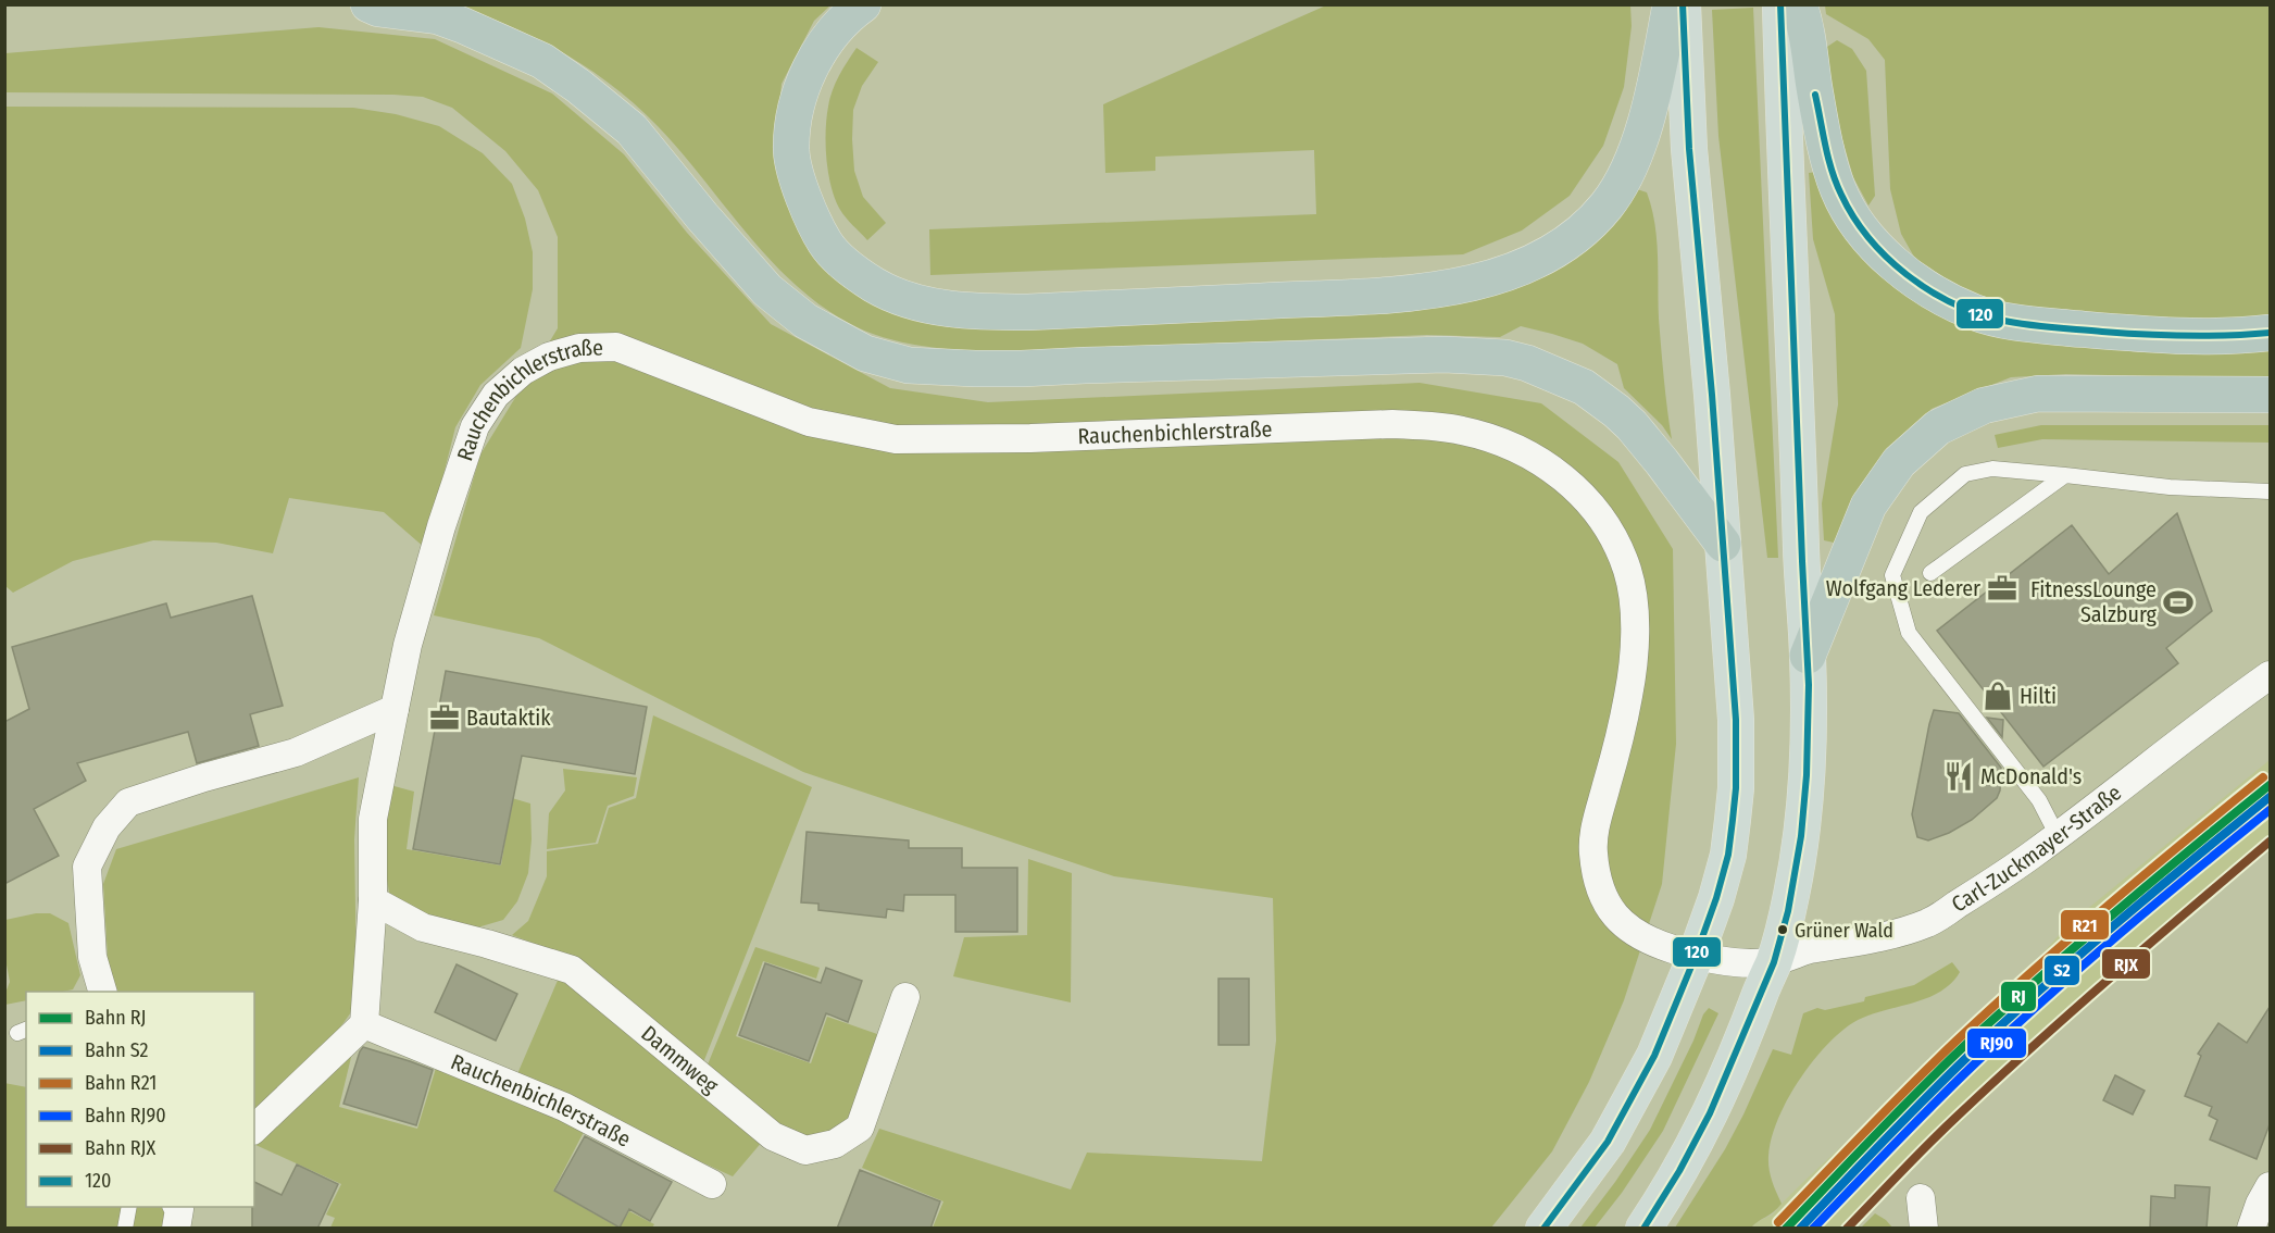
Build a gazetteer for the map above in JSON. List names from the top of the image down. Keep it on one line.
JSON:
{"streets":{"street":["Rauchenbichlerstraße","Carl-Zuckmayer-Straße","Dammweg"]},"crossings":[["Rauchenbichlerstraße","Carl-Zuckmayer-Straße"],["Rauchenbichlerstraße","Dammweg"]],"places":{"office":["Wolfgang Lederer","Bautaktik"],"sports":["FitnessLounge Salzburg"],"shop":["Hilti"],"restaurant":["McDonald's"],"other":["Grüner Wald"]},"lines":["transit line 120","rail line R21","rail line RJ","rail line S2","rail line RJ90","rail line RJX"],"legend":["Bahn RJ","Bahn S2","Bahn R21","Bahn RJ90","Bahn RJX","120"]}
